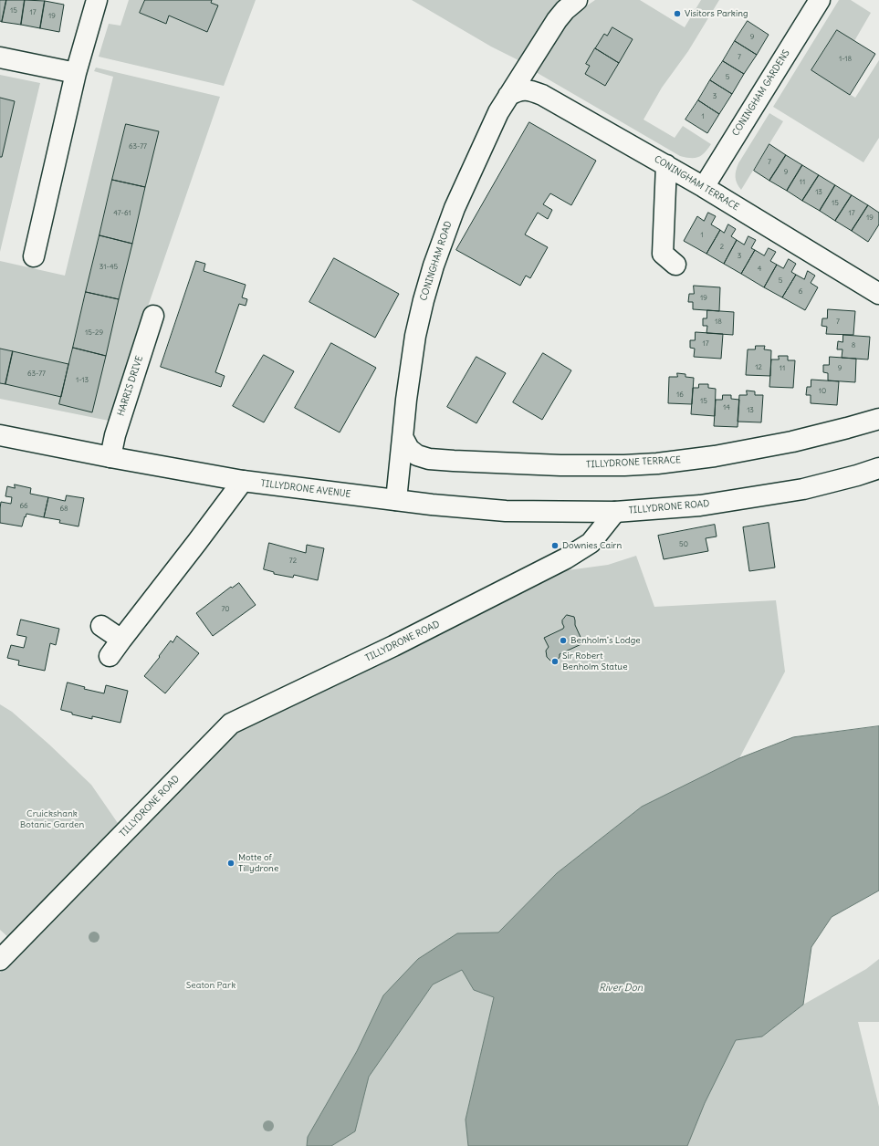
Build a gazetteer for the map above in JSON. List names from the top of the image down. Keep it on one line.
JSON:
{"streets":{"street":["CONINGHAM GARDENS","CONINGHAM TERRACE","CONINGHAM ROAD","HARRIS DRIVE","TILLYDRONE TERRACE","TILLYDRONE AVENUE","TILLYDRONE ROAD"]},"crossings":[["CONINGHAM GARDENS","CONINGHAM TERRACE"],["CONINGHAM TERRACE","CONINGHAM ROAD"],["CONINGHAM ROAD","TILLYDRONE TERRACE"],["CONINGHAM ROAD","TILLYDRONE AVENUE"],["HARRIS DRIVE","TILLYDRONE AVENUE"],["TILLYDRONE AVENUE","TILLYDRONE ROAD"]],"water":["River Don"],"parks":["Cruickshank Botanic Garden","Seaton Park"],"places":["Visitors Parking","Downies Cairn","Benholm's Lodge","Sir Robert Benholm Statue","Motte of Tillydrone"],"house_numbers":["15","17","19","9","7","1-18","5","3","1","63-77","7","9","11","13","15","47-61","17","19","1","2","3","31-45","4","5","6","19","18","7","15-29","17","8","12","11","9","63-77","1-13","10","16","15","14","13","66","68","50","72","70"]}
